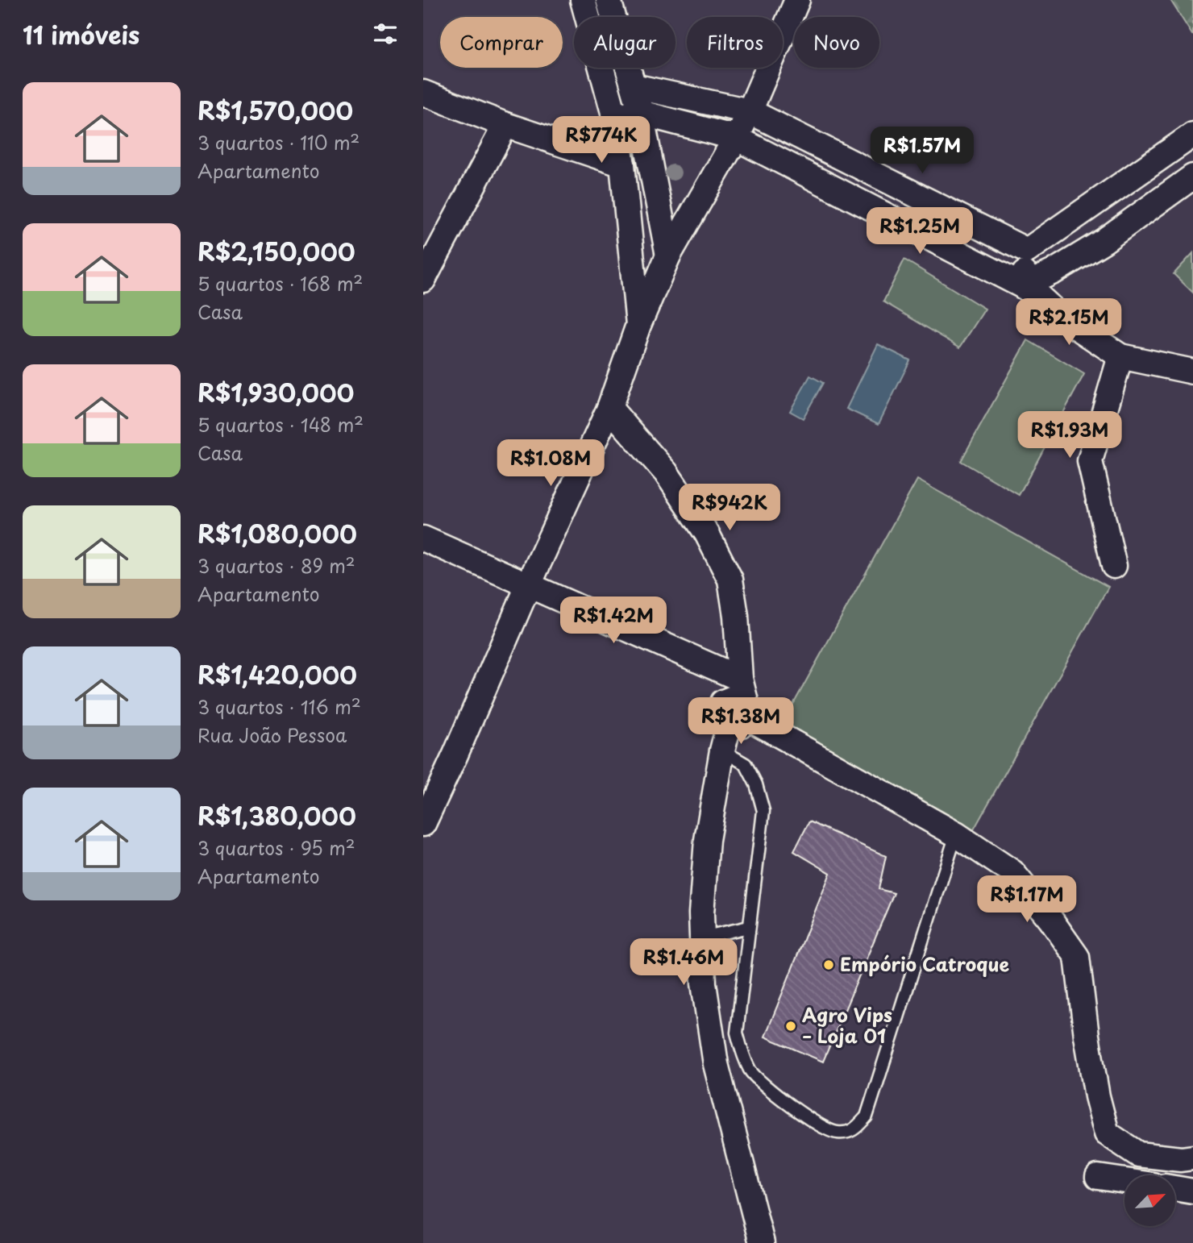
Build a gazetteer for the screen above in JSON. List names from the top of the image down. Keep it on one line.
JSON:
{"places":["Empório Catroque","Agro Vips – Loja 01"],"north":"top right","page":{"heading":"11 imóveis","chip":["Comprar","Alugar","Filtros","Novo"],"list":[{"name":"R$1,570,000","note":"3 quartos · 110 m² · Apartamento"},{"name":"R$2,150,000","note":"5 quartos · 168 m² · Casa"},{"name":"R$1,930,000","note":"5 quartos · 148 m² · Casa"},{"name":"R$1,080,000","note":"3 quartos · 89 m² · Apartamento"},{"name":"R$1,420,000","note":"3 quartos · 116 m² · Rua João Pessoa"},{"name":"R$1,380,000","note":"3 quartos · 95 m² · Apartamento"}],"price":["R$774K","R$1.57M","R$1.25M","R$2.15M","R$1.93M","R$1.08M","R$942K","R$1.42M","R$1.38M","R$1.17M","R$1.46M"]}}
